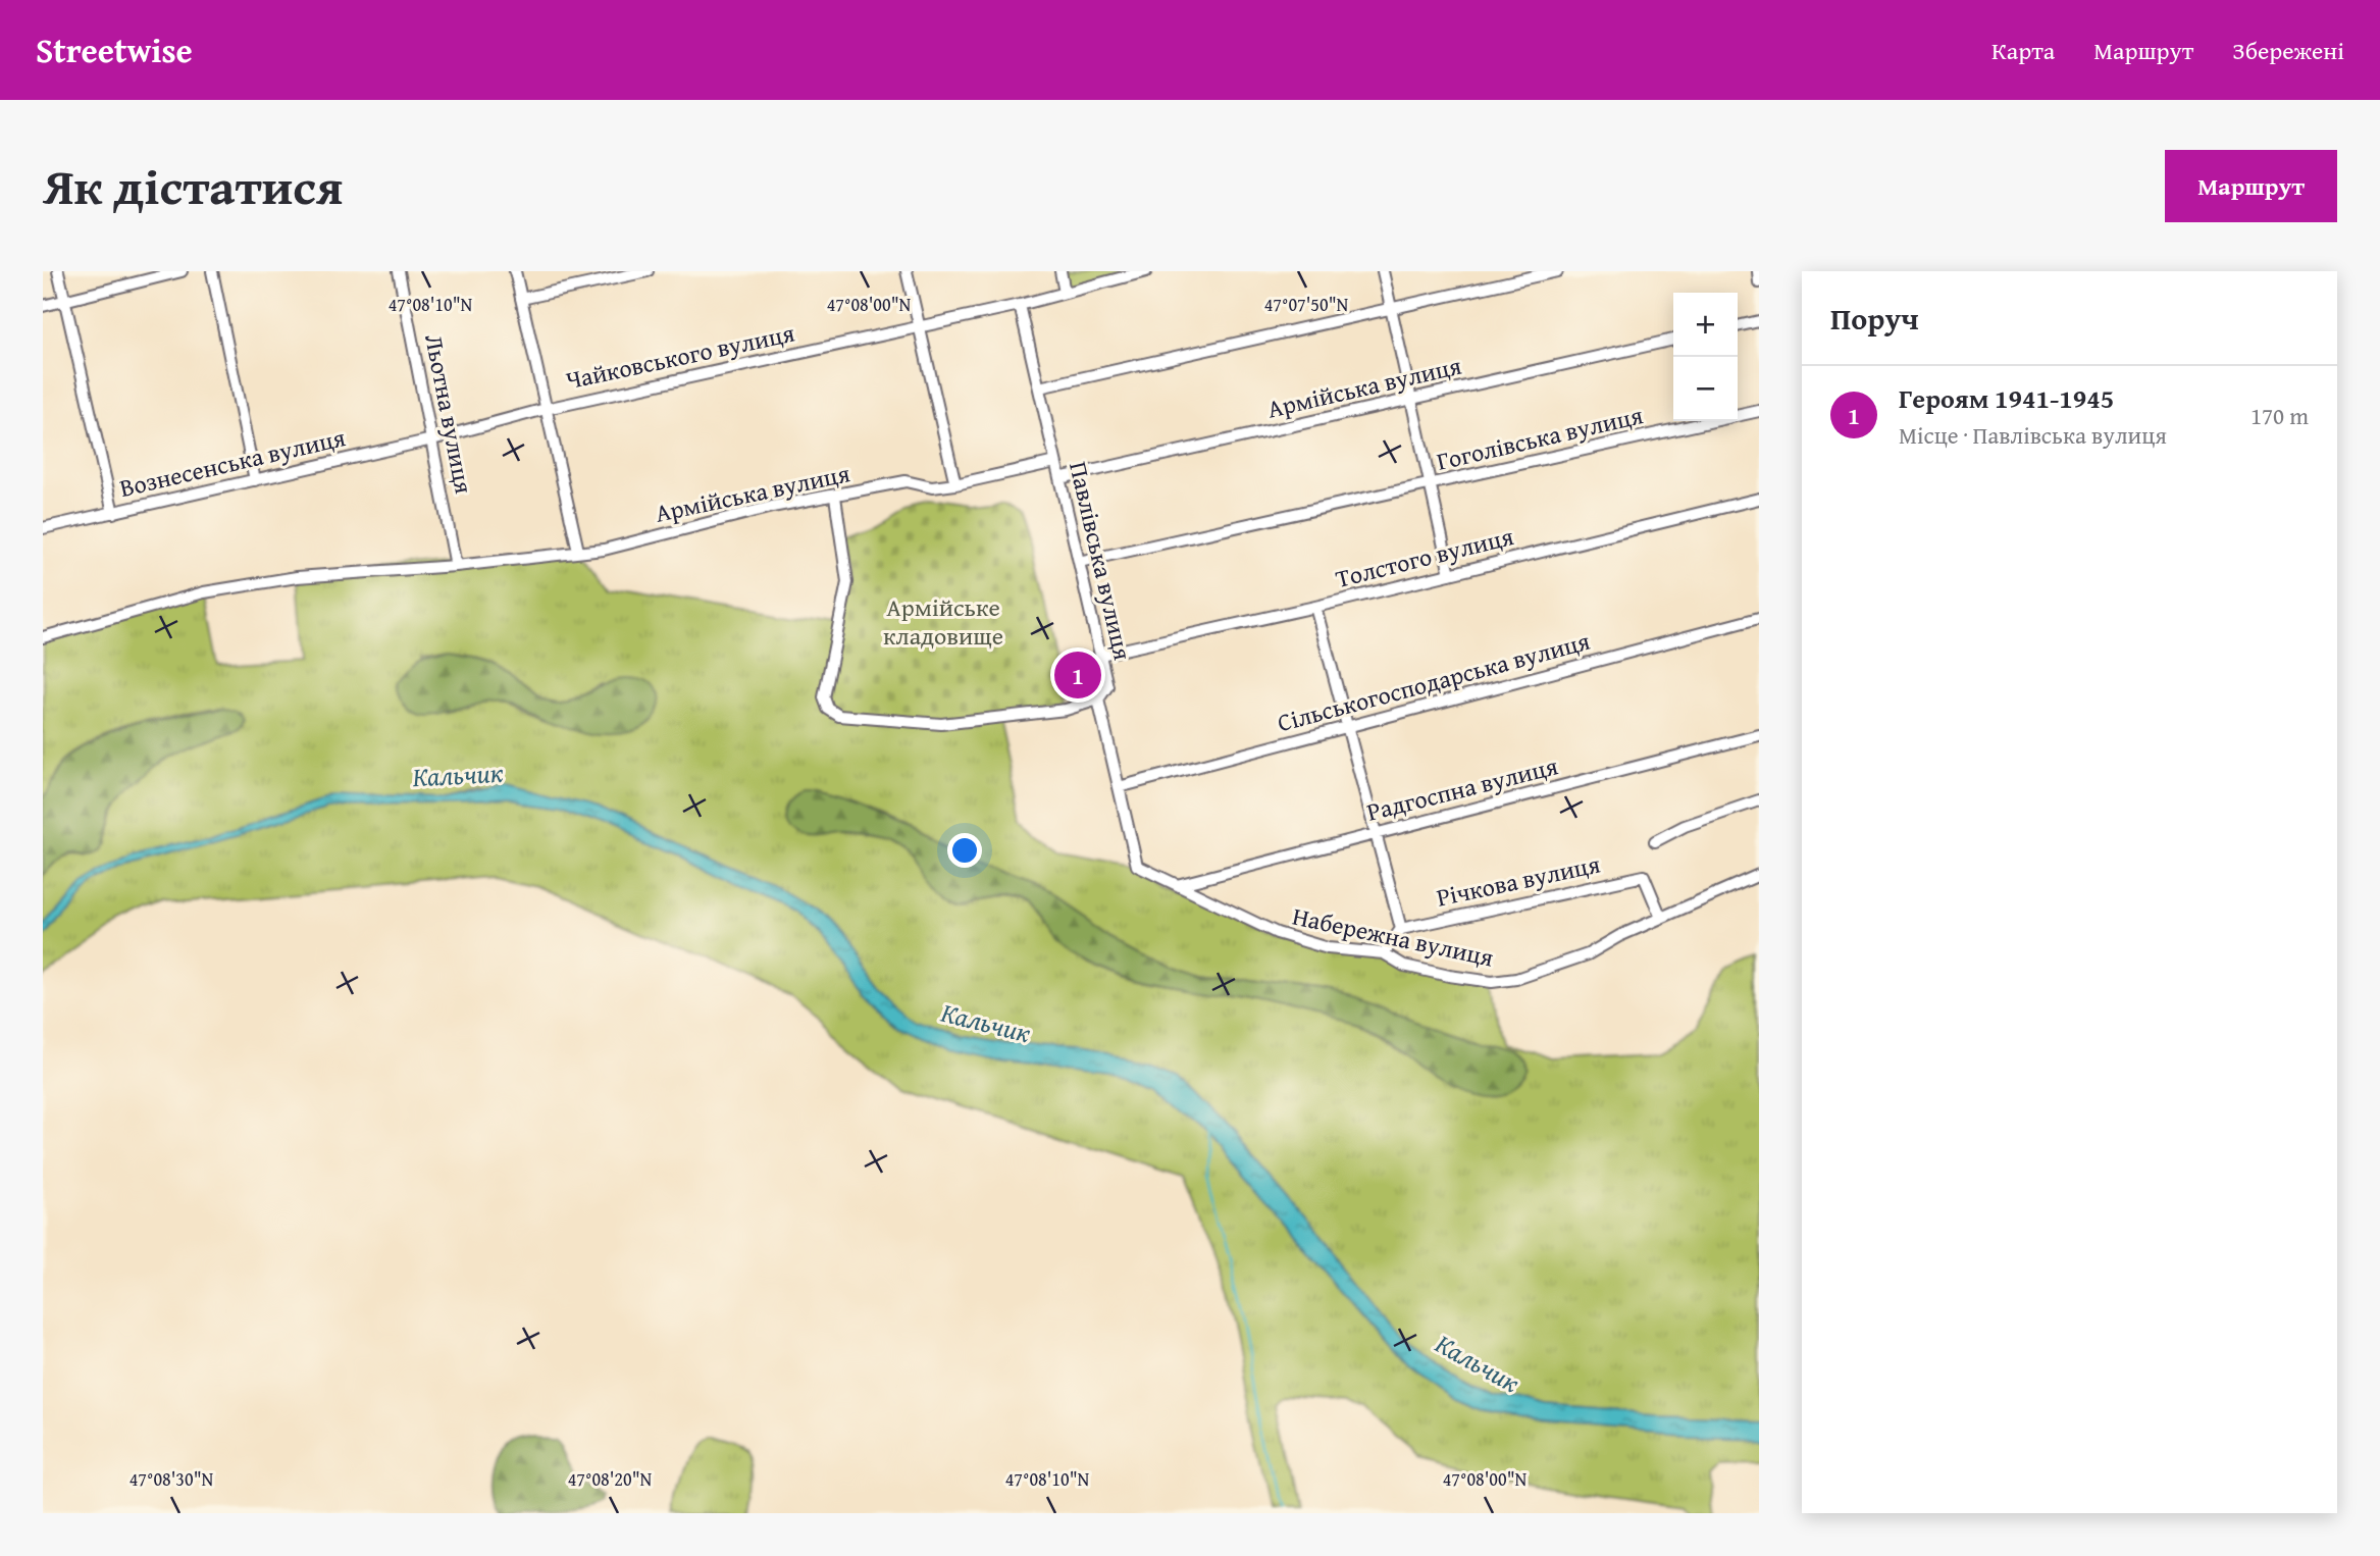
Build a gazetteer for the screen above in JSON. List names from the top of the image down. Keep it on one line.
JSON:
{"streets":{"street":["Чайковського вулиця","Армійська вулиця","Льотна вулиця","Гоголівська вулиця","Вознесенська вулиця","Толстого вулиця","Павлівська вулиця","Сільськогосподарська вулиця","Радгоспна вулиця","Річкова вулиця","Набережна вулиця"]},"crossings":[["Чайковського вулиця","Льотна вулиця"],["Чайковського вулиця","Вознесенська вулиця"],["Чайковського вулиця","Павлівська вулиця"],["Армійська вулиця","Льотна вулиця"],["Армійська вулиця","Павлівська вулиця"],["Льотна вулиця","Вознесенська вулиця"],["Гоголівська вулиця","Павлівська вулиця"],["Толстого вулиця","Павлівська вулиця"],["Павлівська вулиця","Сільськогосподарська вулиця"],["Павлівська вулиця","Радгоспна вулиця"],["Павлівська вулиця","Набережна вулиця"],["Радгоспна вулиця","Набережна вулиця"],["Річкова вулиця","Набережна вулиця"]],"water":["Кальчик"],"parks":["Армійське кладовище"],"page":{"header":"Streetwise","nav":["Карта","Маршрут","Збережені"],"title":"Як дістатися","buttons":"Маршрут","heading":"Поруч","map_buttons":["+","−"],"list":[{"mark":"1","name":"Героям 1941-1945","note":"Місце · Павлівська вулиця","value":"170 m"}],"pins":"1"},"coordinates":["47°08'10\"N","47°08'00\"N","47°07'50\"N","47°08'30\"N","47°08'20\"N"]}
